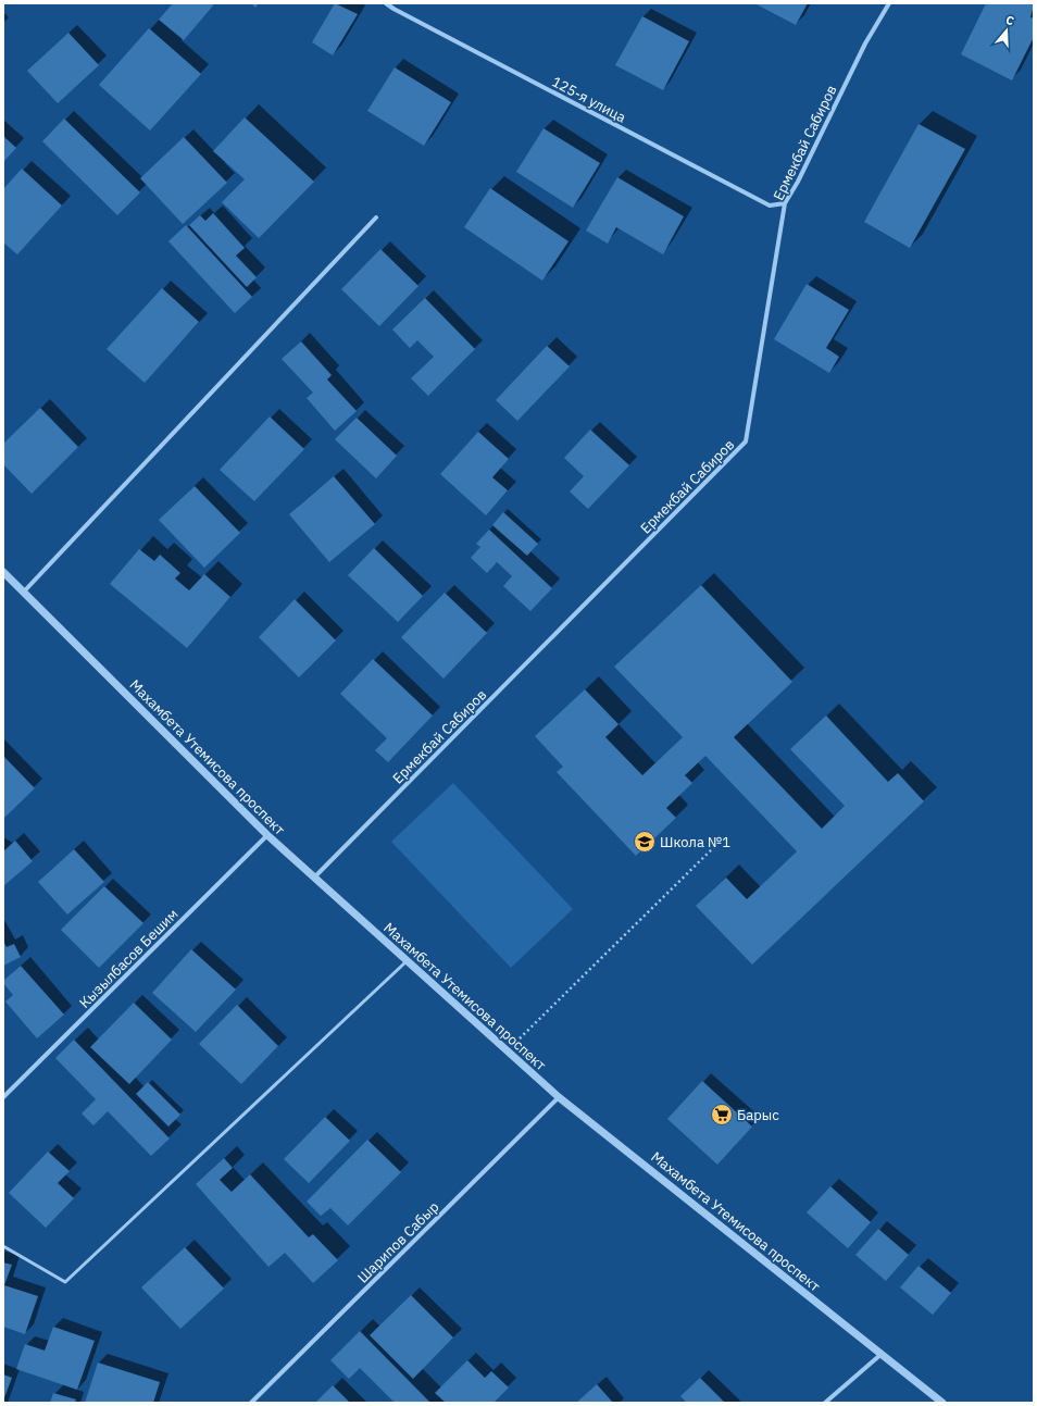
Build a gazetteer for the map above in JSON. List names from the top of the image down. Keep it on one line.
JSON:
{"streets":{"street":["125-я улица","Ермекбай Сабиров","Махамбета Утемисова проспект","Кызылбасов Бешим","Шарипов Сабыр"]},"crossings":[["125-я улица","Ермекбай Сабиров"],["Ермекбай Сабиров","Махамбета Утемисова проспект"],["Махамбета Утемисова проспект","Кызылбасов Бешим"],["Махамбета Утемисова проспект","Шарипов Сабыр"]],"places":{"school or university":["Школа №1"],"supermarket":["Барыс"]},"north":"top"}
